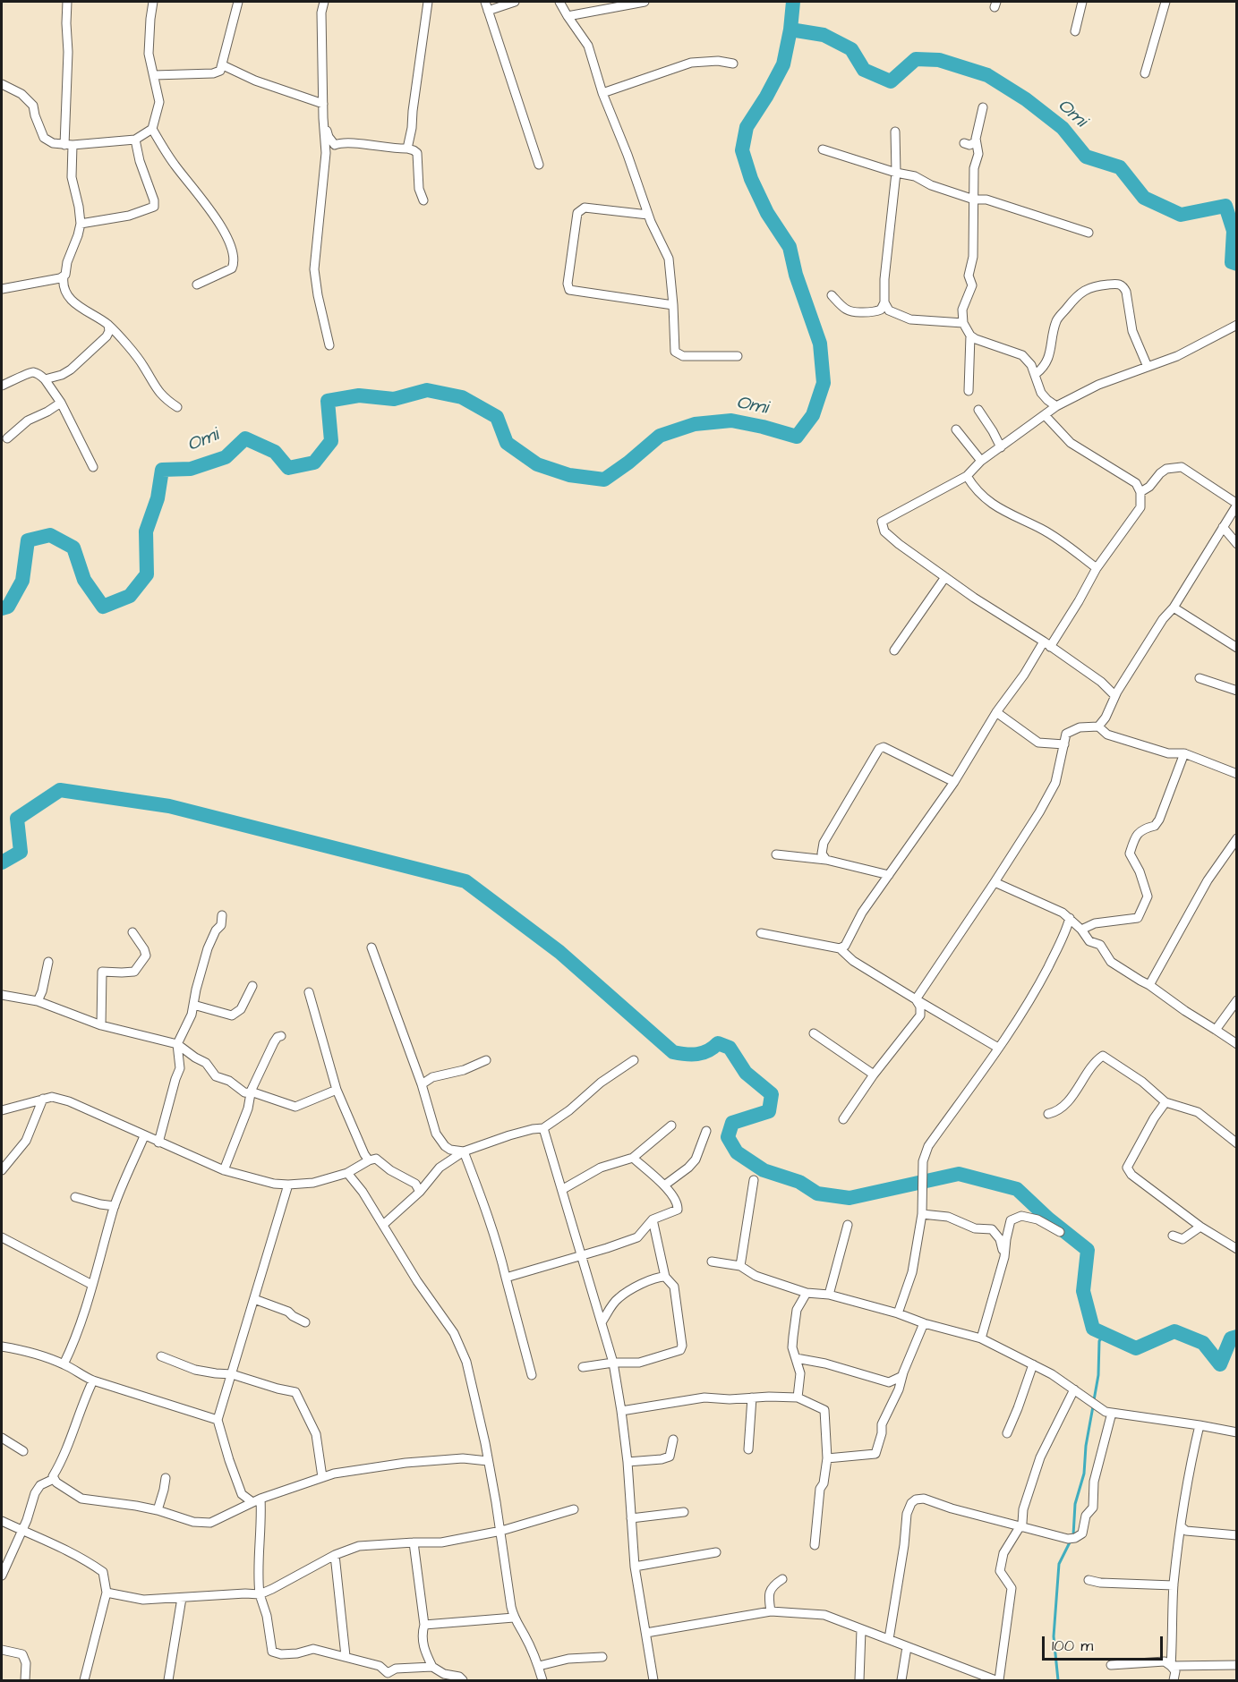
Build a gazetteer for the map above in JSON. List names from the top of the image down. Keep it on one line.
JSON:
{"water":["Omi"],"scale_bar":"100 m"}
